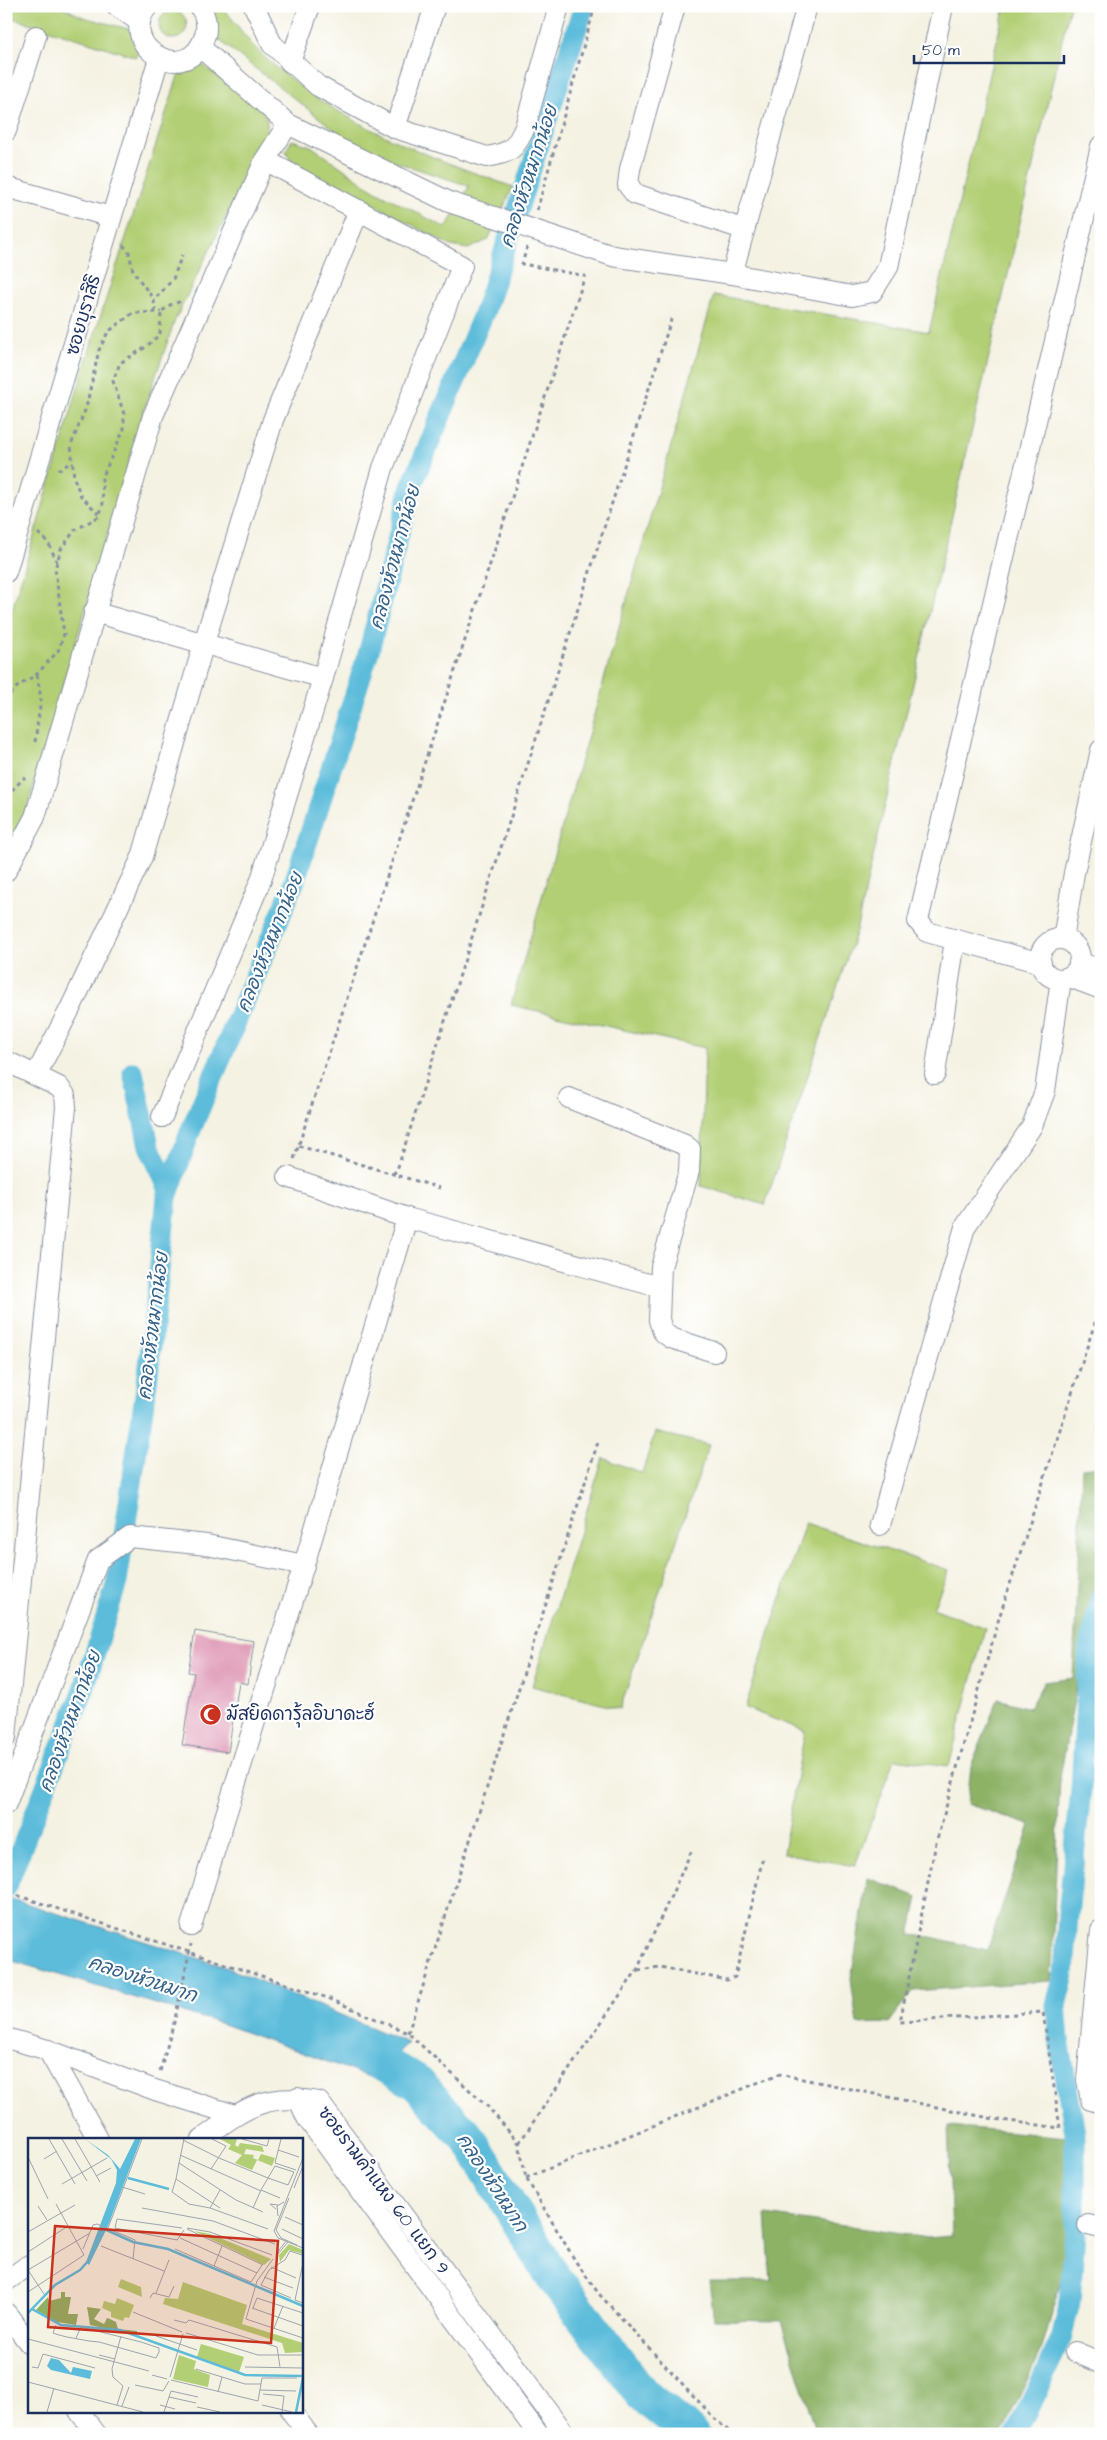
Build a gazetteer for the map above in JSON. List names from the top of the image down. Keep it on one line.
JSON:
{"streets":{"street":["ซอยบุราสิริ","ซอยรามคำแหง 60 แยก 9"]},"water":["คลองหัวหมากน้อย","คลองหัวหมาก"],"places":{"mosque":["มัสยิดดารุ้ลอิบาดะฮ์"]},"scale_bar":"50 m"}
